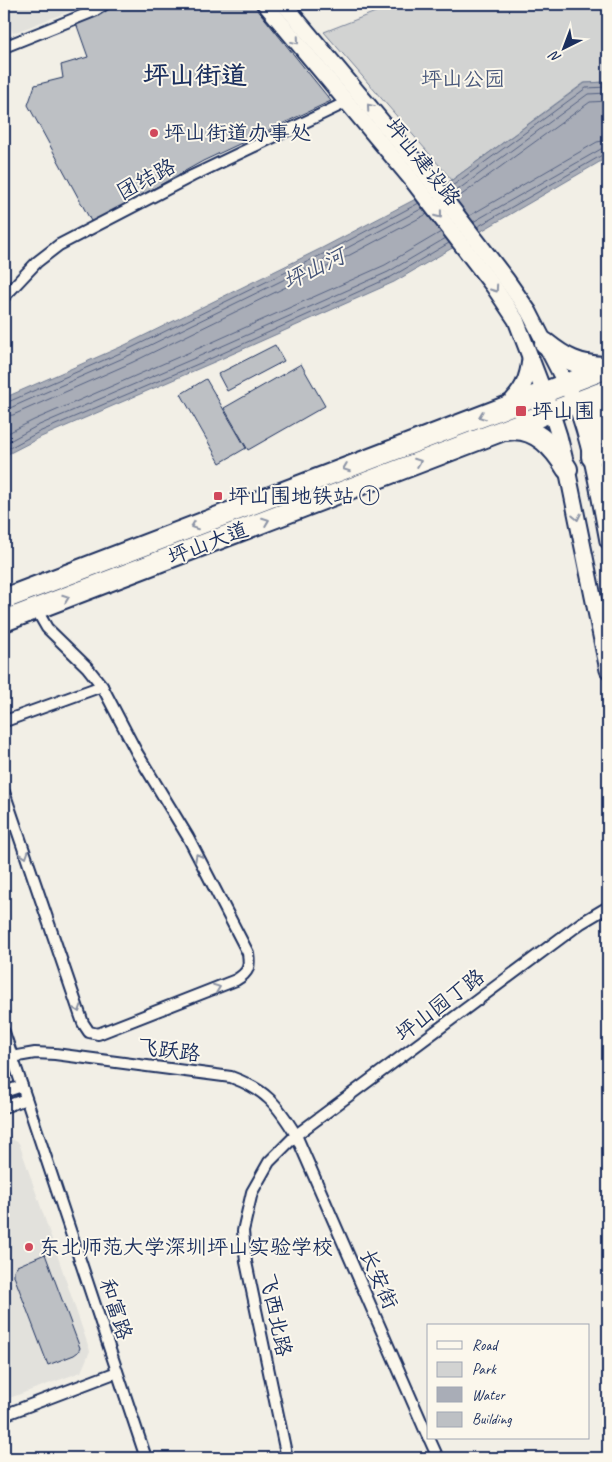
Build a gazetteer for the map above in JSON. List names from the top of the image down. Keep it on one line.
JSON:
{"streets":{"highway":["坪山大道"],"street":["坪山建设路","团结路","坪山园丁路","飞跃路","长安街","和富路","飞西北路"]},"crossings":[["坪山建设路","团结路"],["坪山建设路","坪山大道"],["坪山园丁路","飞跃路"],["坪山园丁路","长安街"],["坪山园丁路","飞西北路"],["飞跃路","长安街"],["飞跃路","和富路"],["飞跃路","飞西北路"],["长安街","飞西北路"]],"districts":["坪山街道"],"water":["坪山河"],"parks":["坪山公园"],"places":{"other":["坪山街道办事处","东北师范大学深圳坪山实验学校"],"transit":["坪山围","坪山围地铁站 ①"]},"legend":["Road","Park","Water","Building"],"north":"bottom left"}
